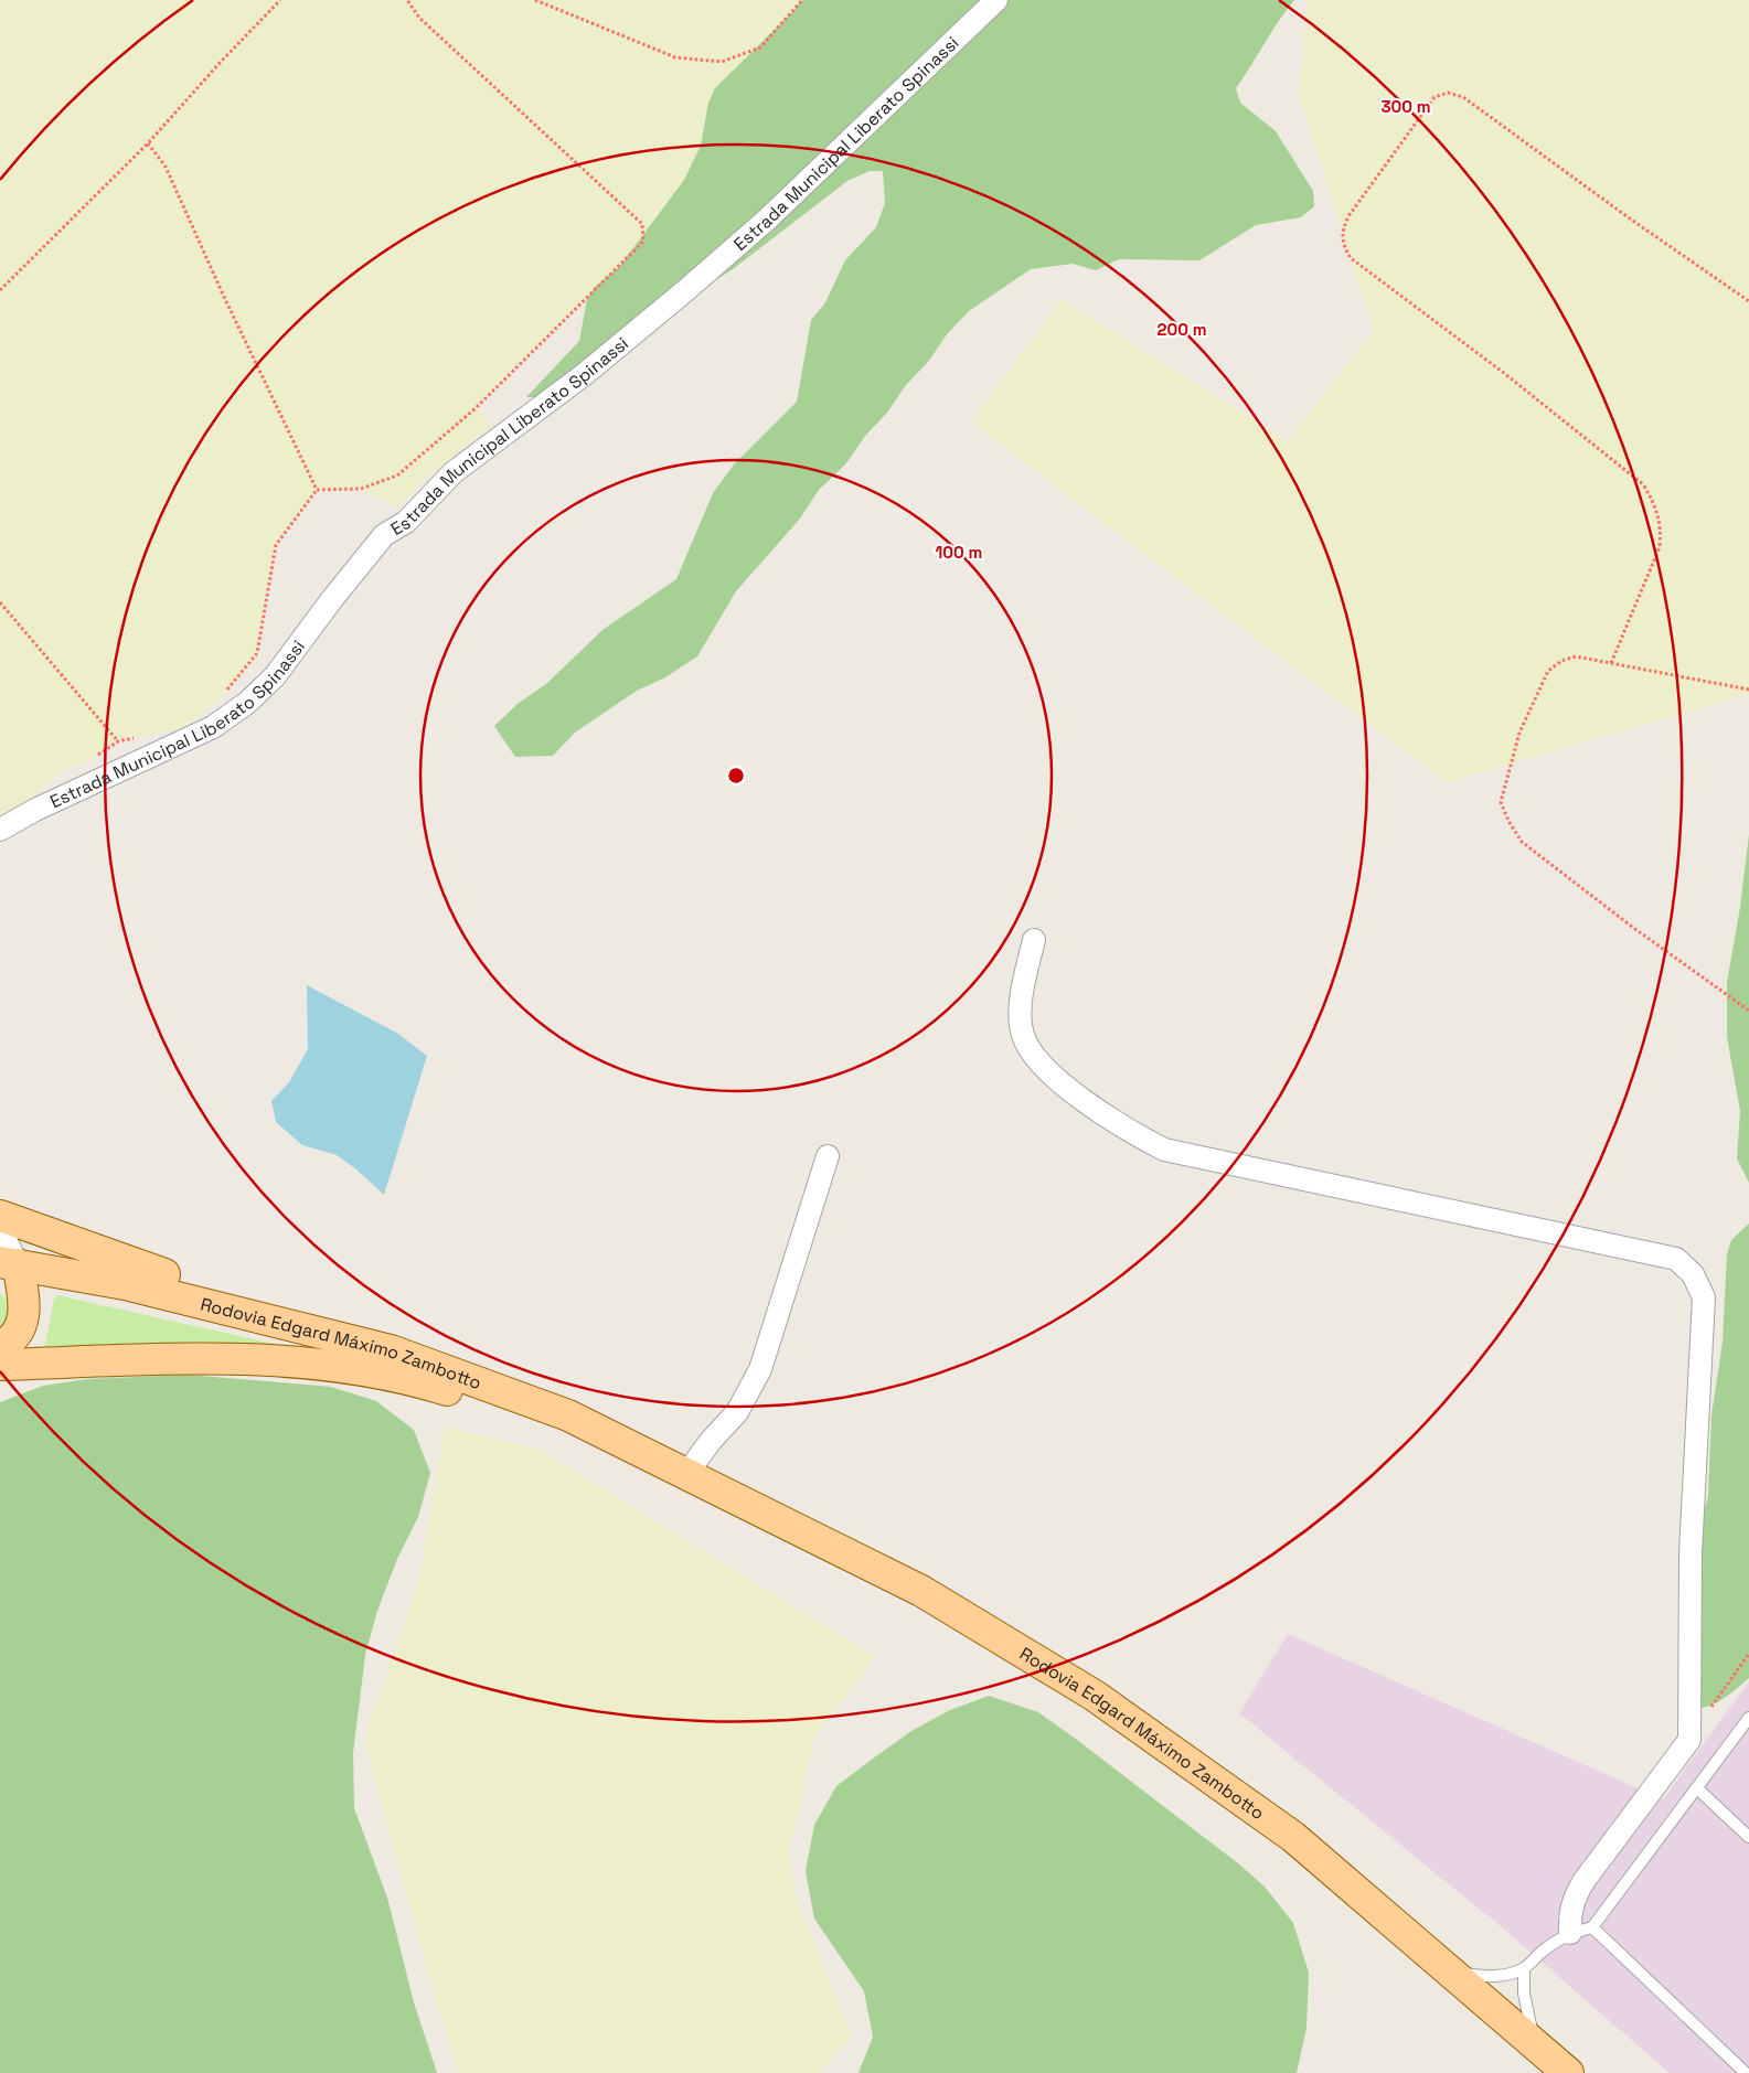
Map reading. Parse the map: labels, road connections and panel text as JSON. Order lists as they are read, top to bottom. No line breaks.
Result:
{"streets":{"main road":["Rodovia Edgard Máximo Zambotto"],"street":["Estrada Municipal Liberato Spinassi"]},"rings":["300 m","200 m","100 m"]}
